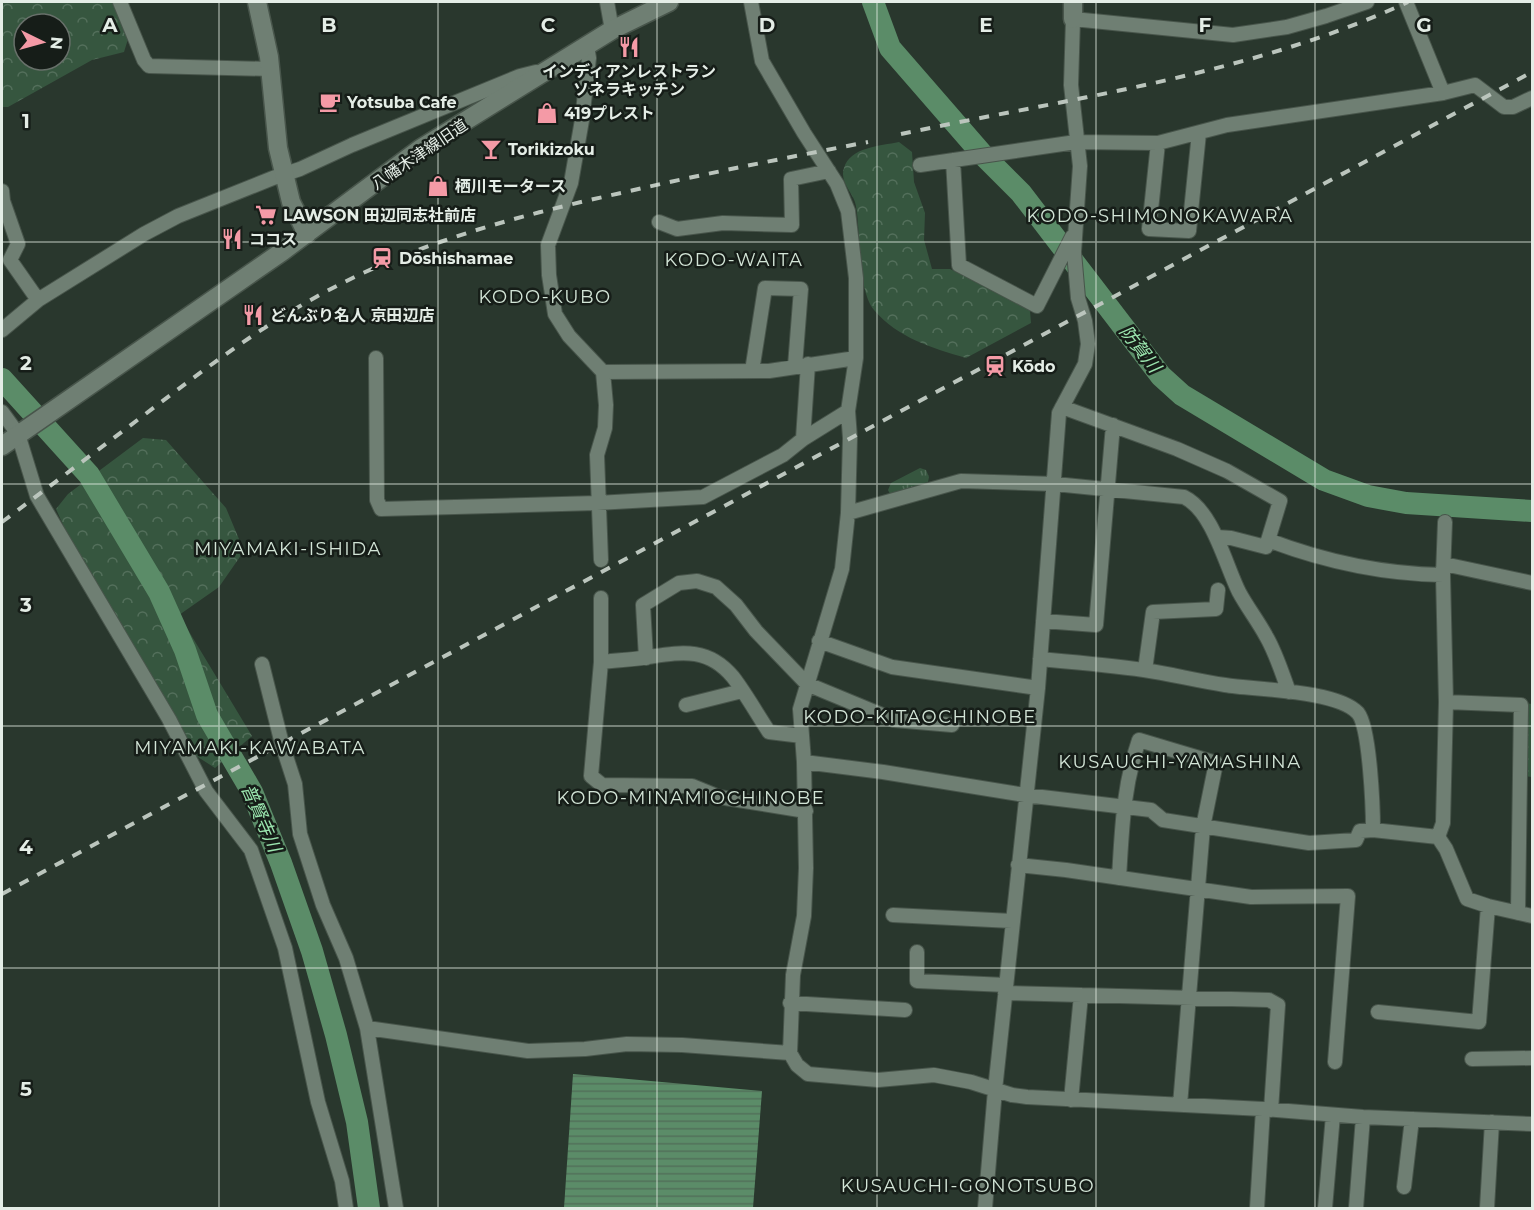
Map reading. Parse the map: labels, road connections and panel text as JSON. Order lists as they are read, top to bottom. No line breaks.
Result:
{"streets":{"street":["八幡木津線旧道"]},"districts":["KODO-SHIMONOKAWARA","KODO-WAITA","KODO-KUBO","MIYAMAKI-ISHIDA","KODO-KITAOCHINOBE","MIYAMAKI-KAWABATA","KUSAUCHI-YAMASHINA","KODO-MINAMIOCHINOBE","KUSAUCHI-GONOTSUBO"],"water":["防賀川","普賢寺川"],"places":{"restaurant":["インディアンレストラン ソネラキッチン","ココス","どんぶり名人 京田辺店"],"cafe":["Yotsuba Cafe"],"shop":["419プレスト","栖川モータース"],"bar":["Torikizoku"],"supermarket":["LAWSON 田辺同志社前店"],"station":["Dōshishamae","Kōdo"]},"north":"right","grid":{"columns":["A","B","C","D","E","F","G"],"rows":["1","2","3","4","5"]}}
